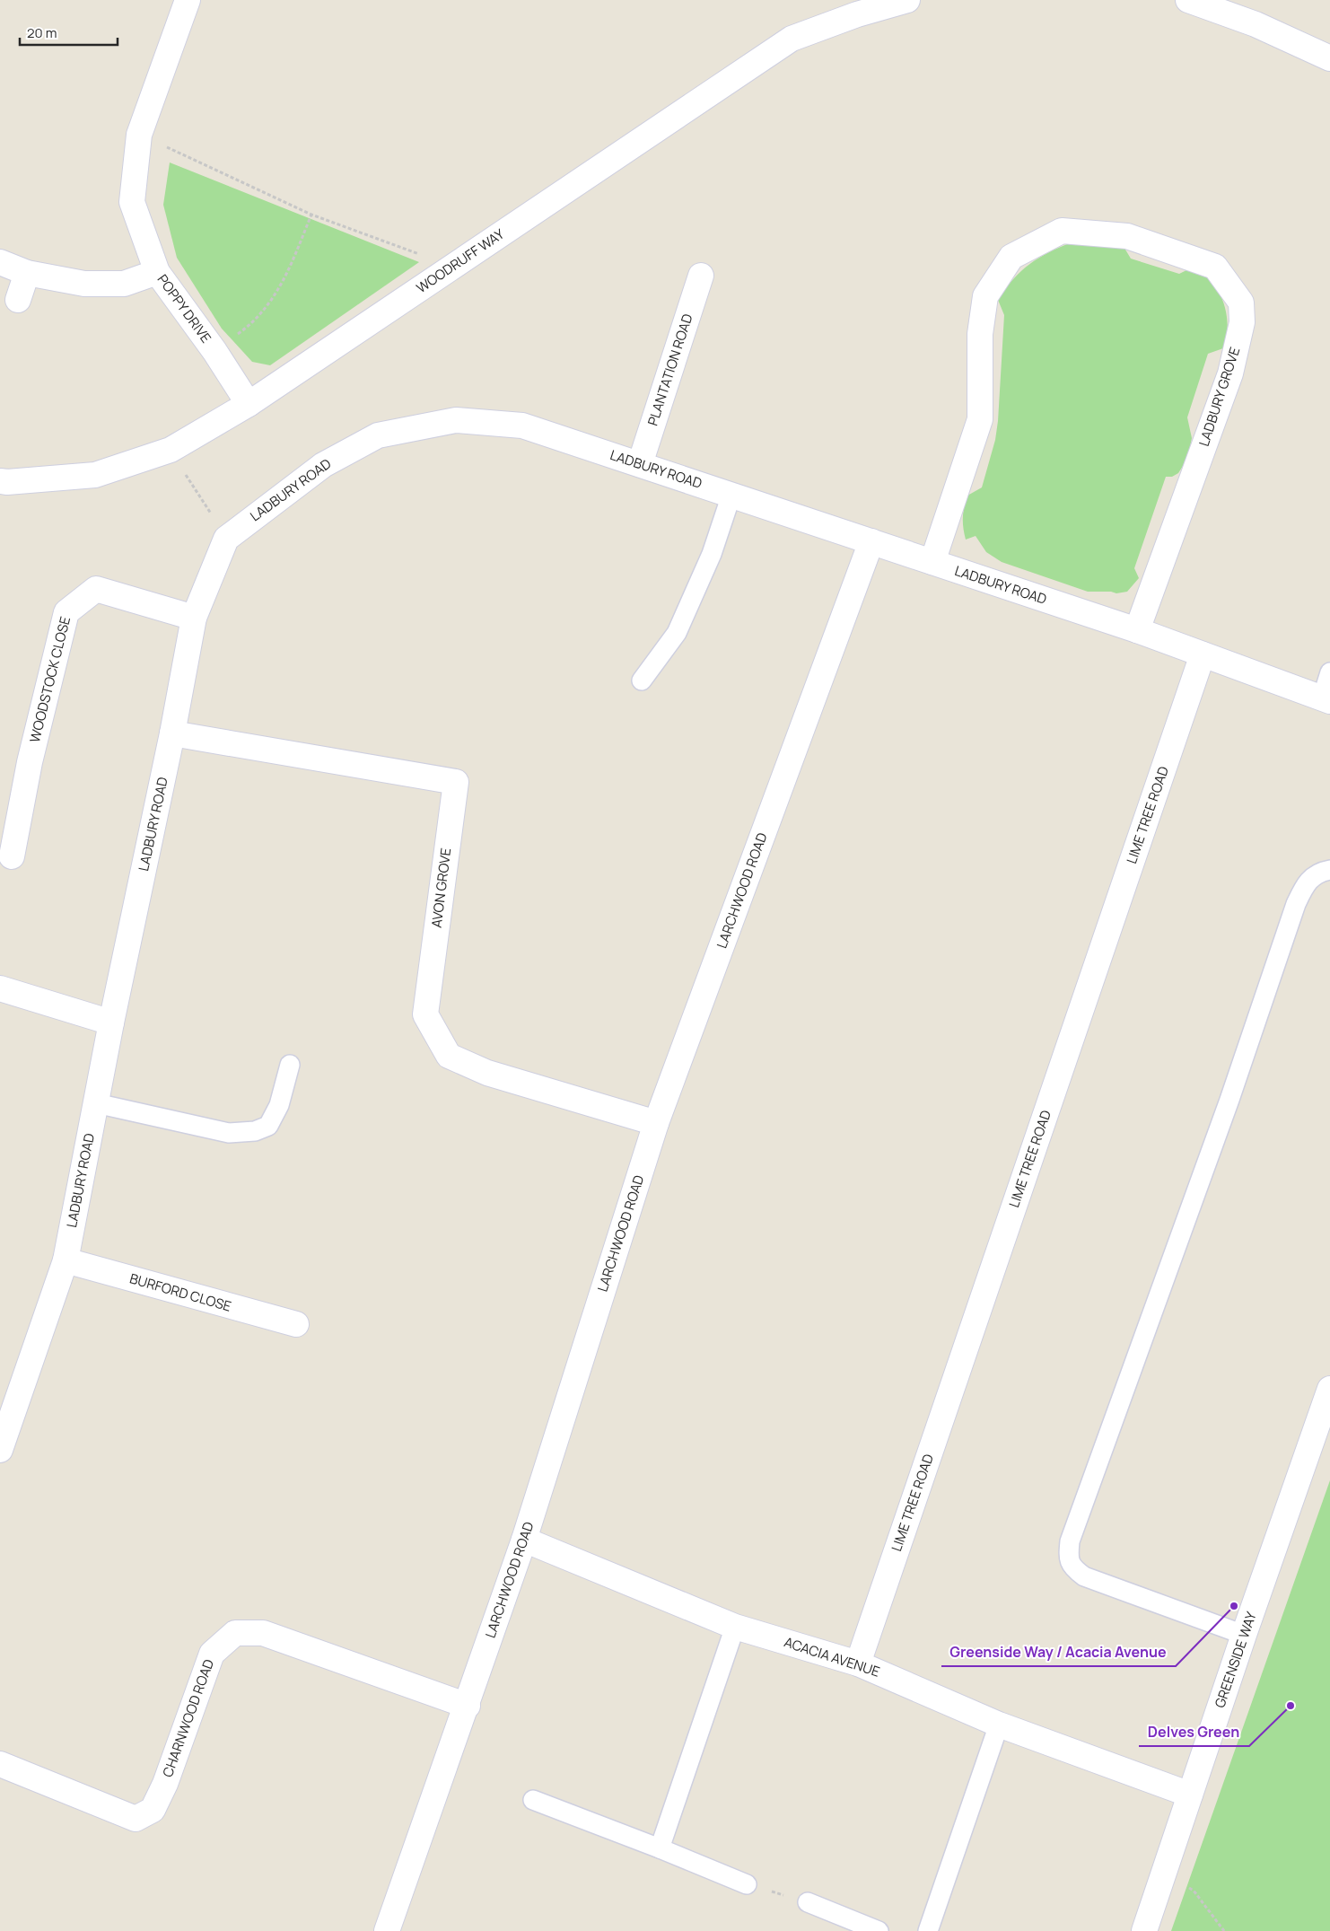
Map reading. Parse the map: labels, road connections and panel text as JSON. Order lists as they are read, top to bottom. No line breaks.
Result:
{"streets":{"street":["WOODRUFF WAY","POPPY DRIVE","PLANTATION ROAD","LADBURY GROVE","LADBURY ROAD","WOODSTOCK CLOSE","LIME TREE ROAD","AVON GROVE","LARCHWOOD ROAD","BURFORD CLOSE","ACACIA AVENUE","GREENSIDE WAY","CHARNWOOD ROAD"]},"crossings":[["WOODRUFF WAY","POPPY DRIVE"],["PLANTATION ROAD","LADBURY ROAD"],["LADBURY GROVE","LADBURY ROAD"],["LADBURY ROAD","WOODSTOCK CLOSE"],["LADBURY ROAD","LIME TREE ROAD"],["LADBURY ROAD","AVON GROVE"],["LADBURY ROAD","LARCHWOOD ROAD"],["LADBURY ROAD","BURFORD CLOSE"],["LIME TREE ROAD","ACACIA AVENUE"],["AVON GROVE","LARCHWOOD ROAD"],["LARCHWOOD ROAD","ACACIA AVENUE"],["LARCHWOOD ROAD","CHARNWOOD ROAD"],["ACACIA AVENUE","GREENSIDE WAY"]],"places":["Greenside Way / Acacia Avenue","Delves Green"],"scale_bar":"20 m"}
